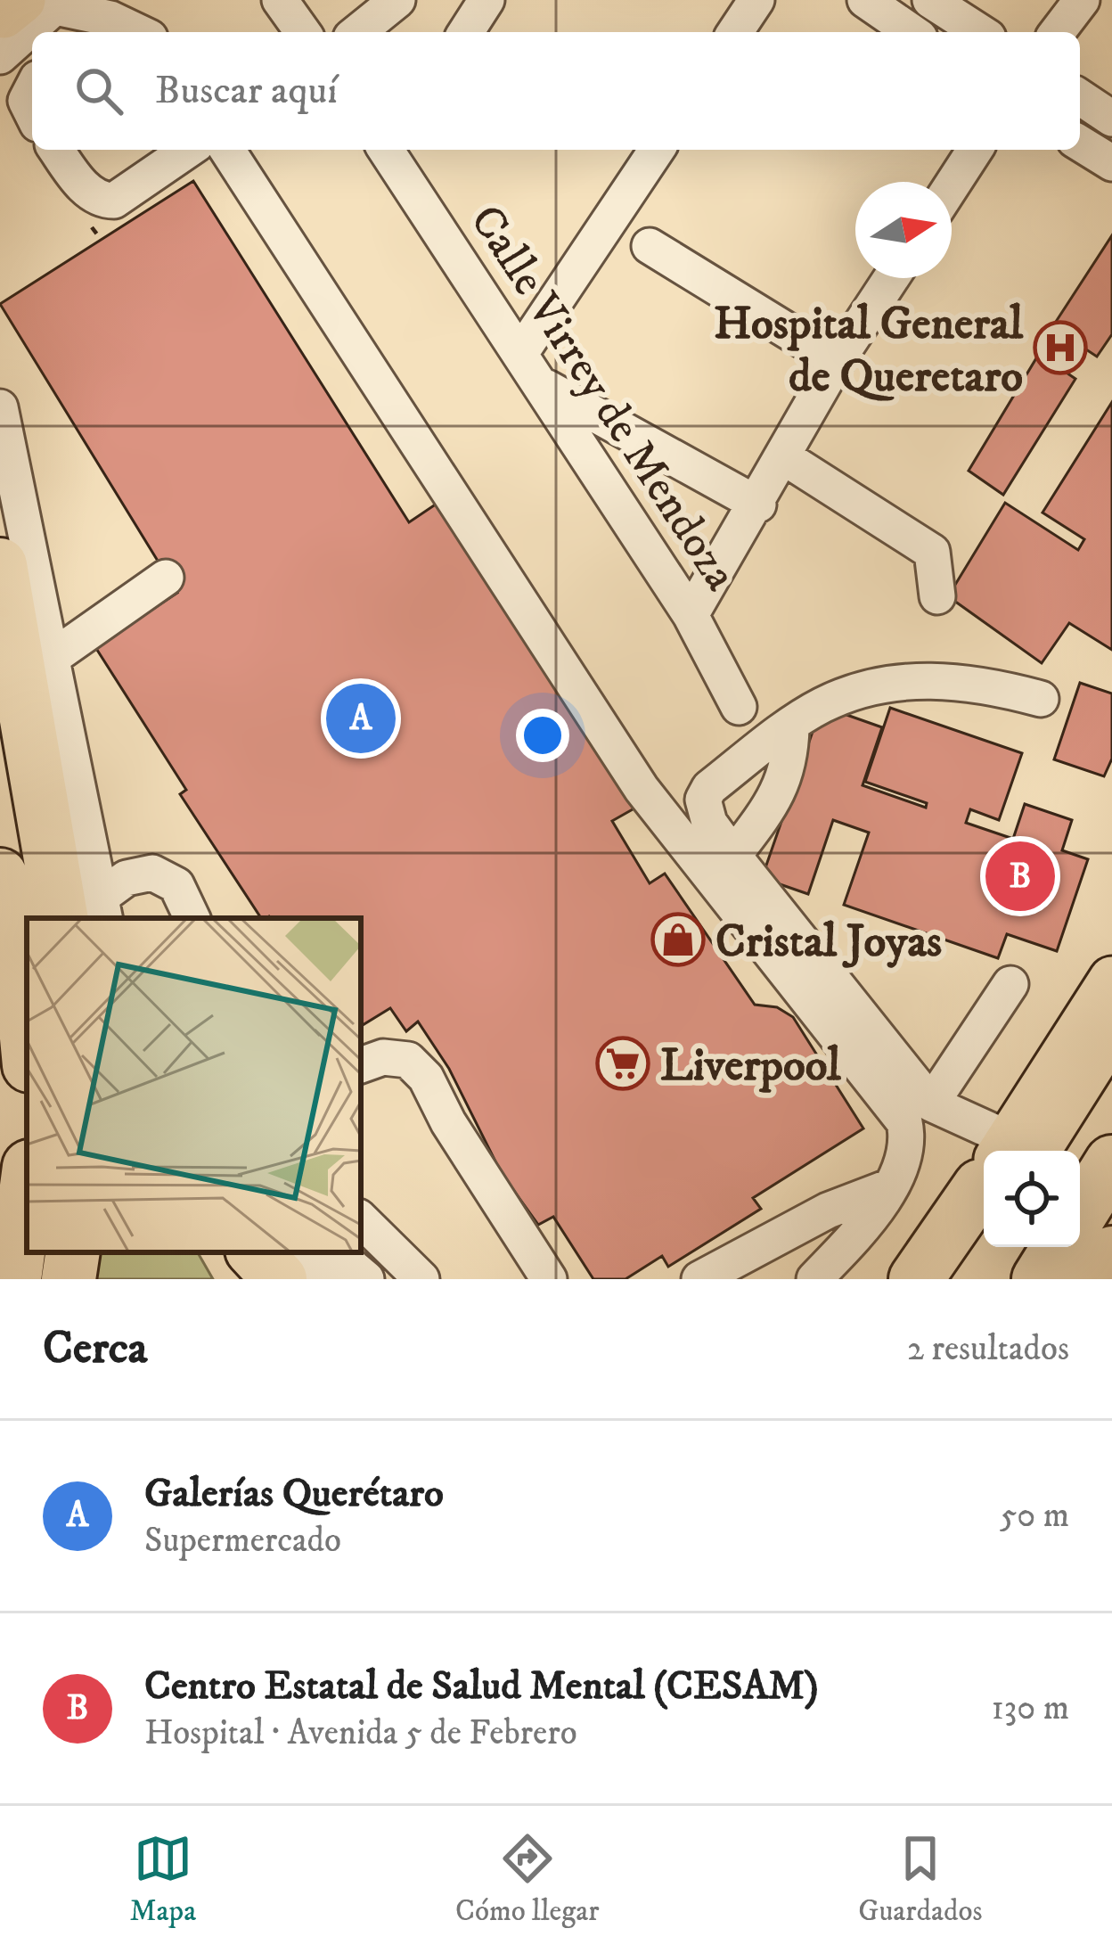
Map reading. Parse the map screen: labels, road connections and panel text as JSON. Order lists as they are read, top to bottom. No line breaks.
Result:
{"streets":{"street":["Calle Virrey de Mendoza"]},"places":{"hospital":["Hospital General de Queretaro"],"shop":["Cristal Joyas"],"supermarket":["Liverpool"]},"north":"right","page":{"search":"Buscar aquí","pins":["A","B"],"heading":["Cerca","2 resultados"],"list":[{"mark":"A","name":"Galerías Querétaro","note":"Supermercado","value":"50 m"},{"mark":"B","name":"Centro Estatal de Salud Mental (CESAM)","note":"Hospital · Avenida 5 de Febrero","value":"130 m"}],"nav":["Mapa","Cómo llegar","Guardados"]}}
